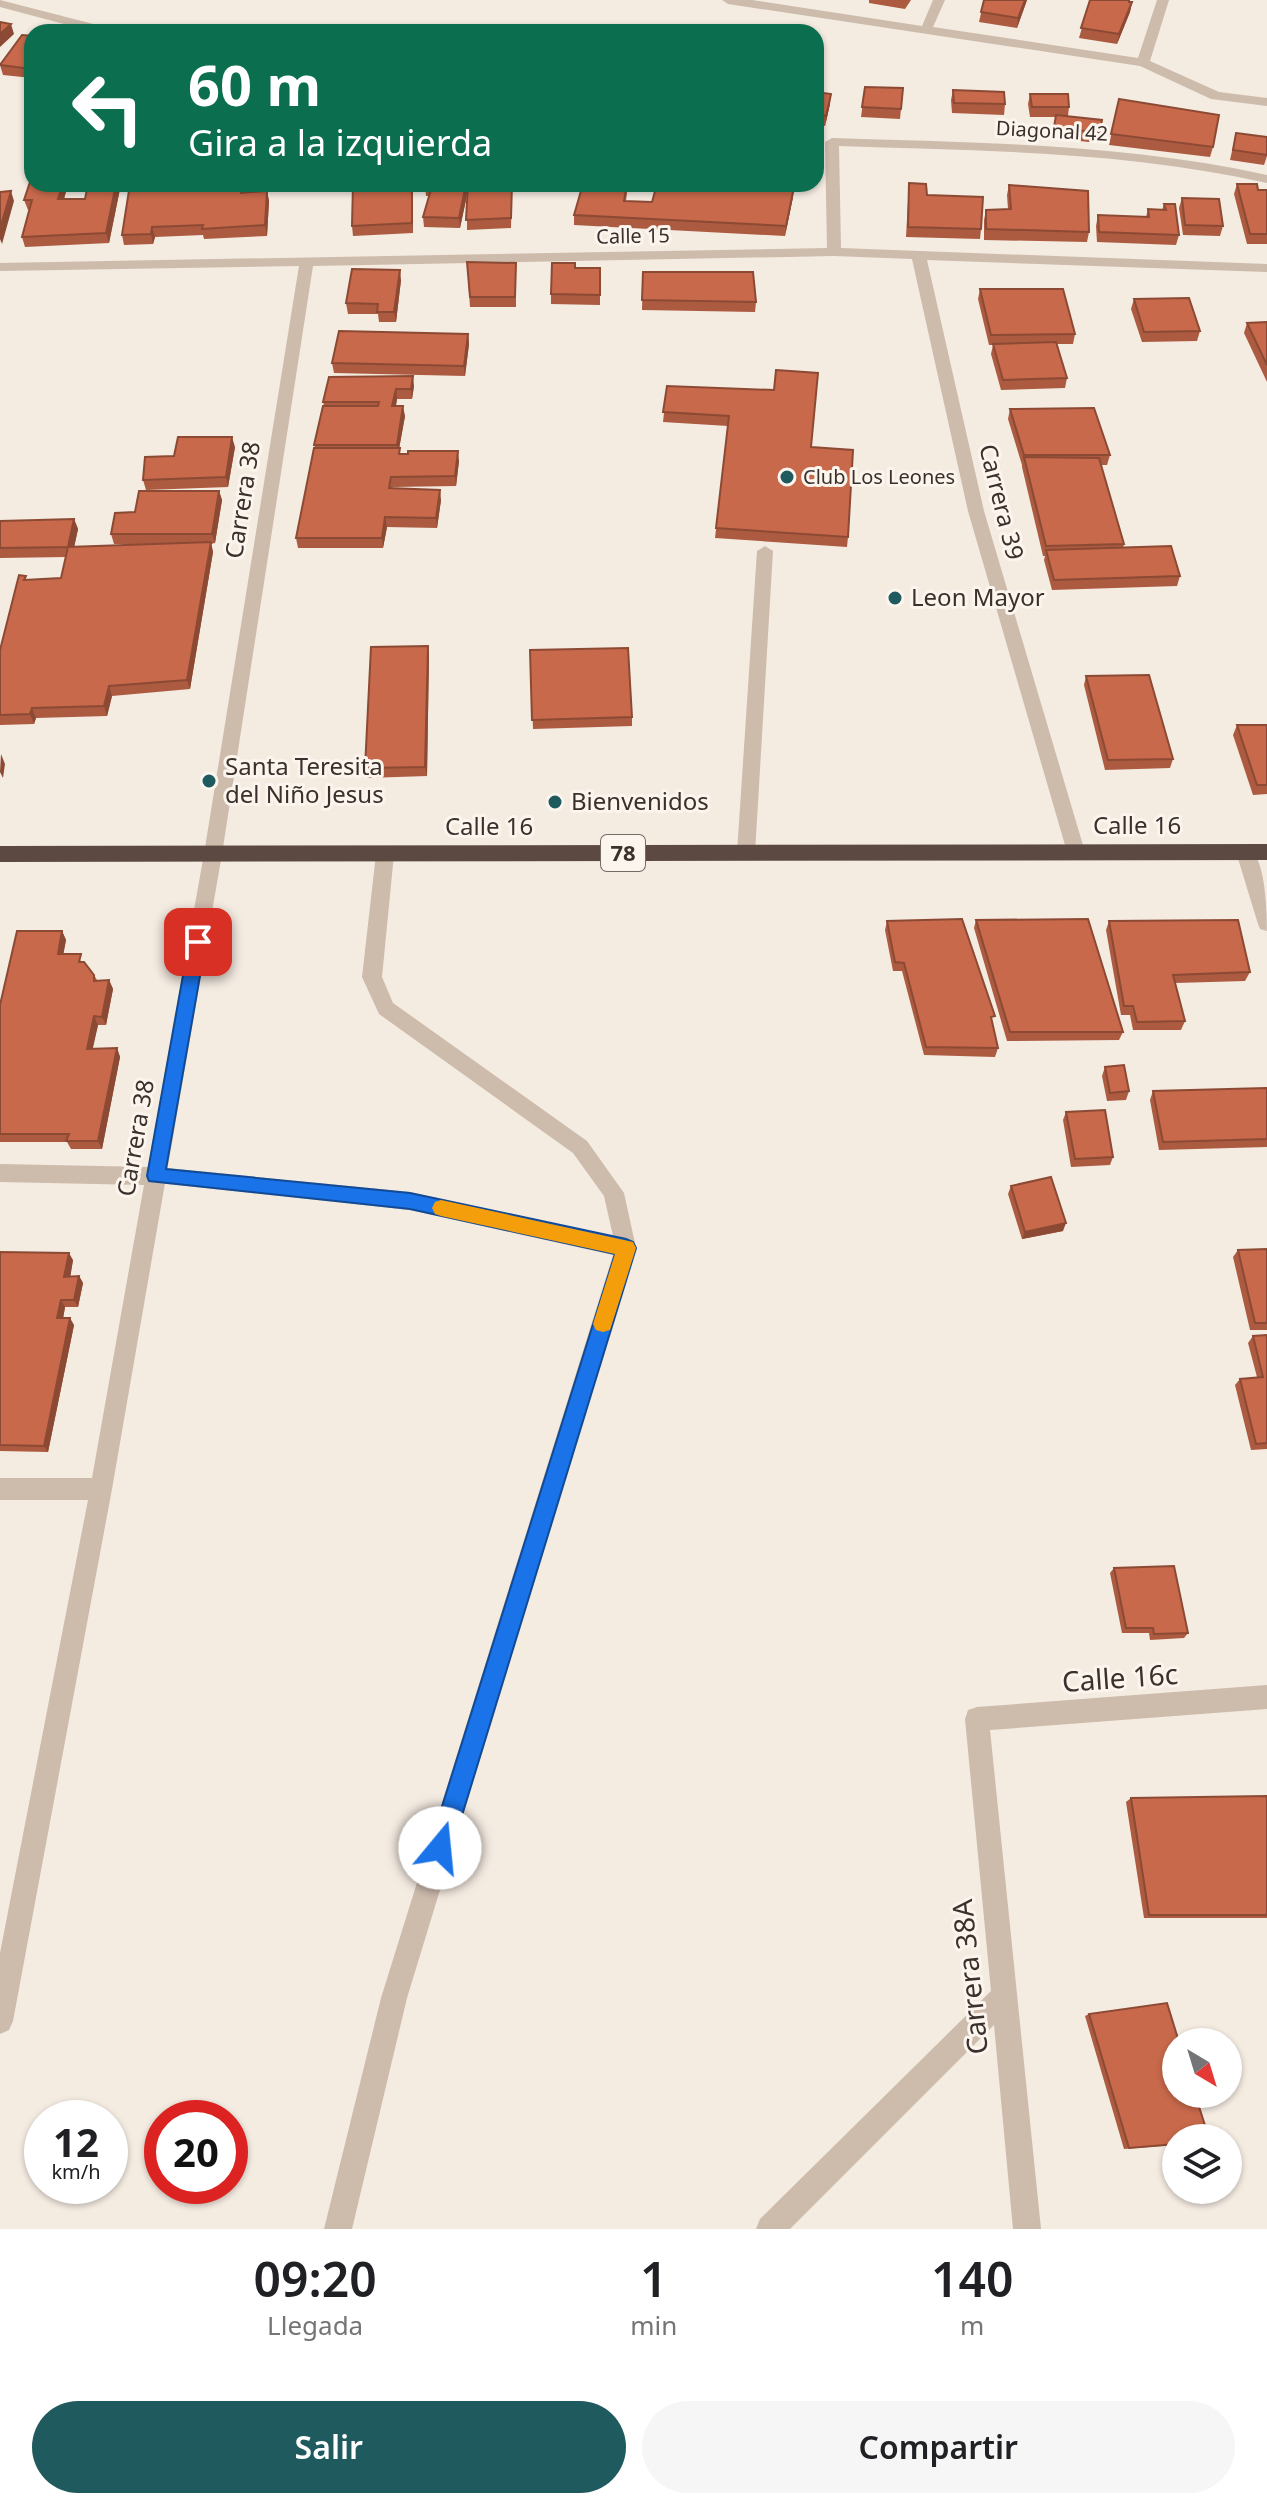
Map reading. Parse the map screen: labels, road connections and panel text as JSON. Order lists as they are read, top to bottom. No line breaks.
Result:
{"streets":{"highway":["Calle 16","78"],"street":["Diagonal 42","Calle 15","Carrera 38","Carrera 39","Calle 16c","Carrera 38A"]},"crossings":[["Diagonal 42","Calle 15"],["Calle 15","Carrera 38"],["Calle 15","Carrera 39"],["Carrera 38","Calle 16"],["Carrera 39","Calle 16"],["Calle 16c","Carrera 38A"]],"places":["Club Los Leones","Leon Mayor","Santa Teresita del Niño Jesus","Bienvenidos"],"north":"bottom right","page":{"turn":["60 m","Gira a la izquierda"],"speed":"12 km/h","limit":"20","eta":["09:20","Llegada","1","min","140","m"],"buttons":["Salir","Compartir"]}}
